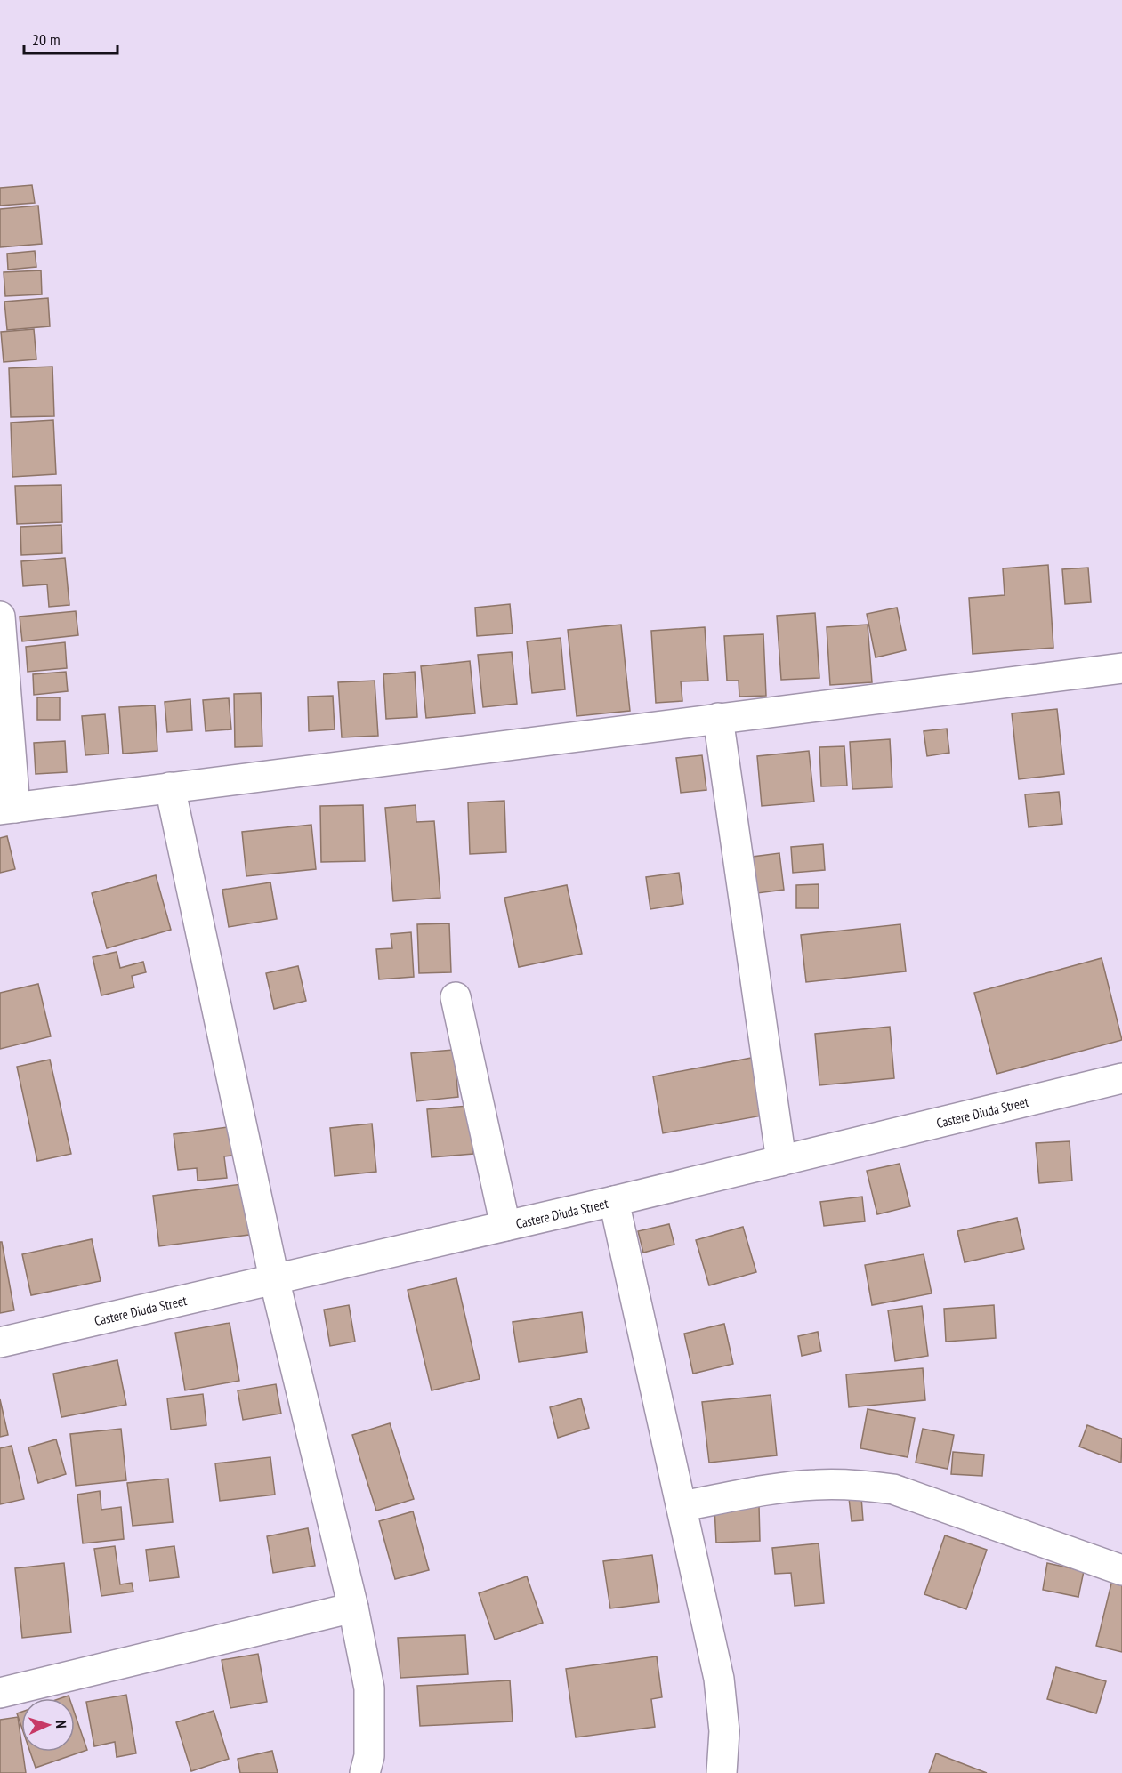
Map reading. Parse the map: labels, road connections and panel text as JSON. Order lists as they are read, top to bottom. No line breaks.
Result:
{"streets":{"street":["Castere Diuda Street"]},"scale_bar":"20 m","north":"right"}
